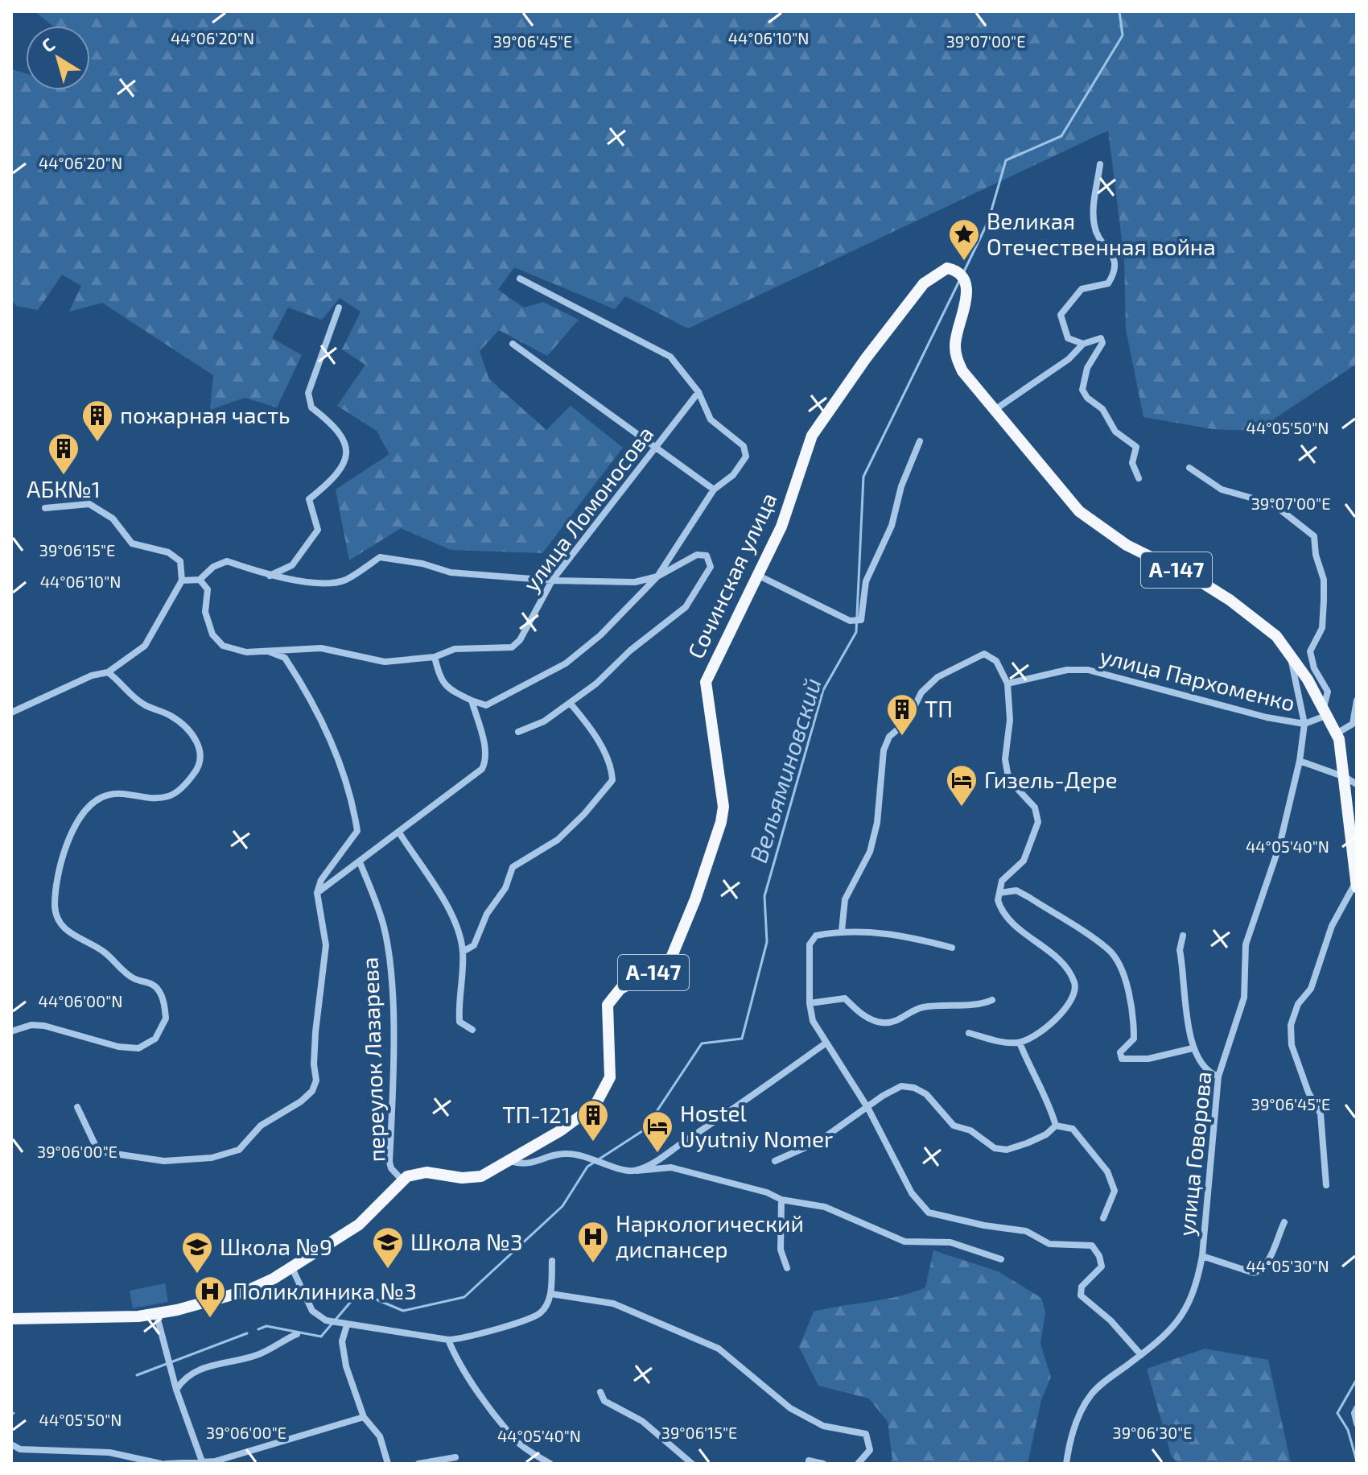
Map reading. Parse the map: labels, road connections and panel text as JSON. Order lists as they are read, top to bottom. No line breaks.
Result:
{"streets":{"highway":["А-147","Сочинская улица"],"street":["улица Ломоносова","улица Пархоменко","переулок Лазарева","улица Говорова"]},"crossings":[["Сочинская улица","переулок Лазарева"],["Сочинская улица","улица Говорова"],["улица Пархоменко","улица Говорова"]],"water":["Вельяминовский"],"places":{"place":["Великая Отечественная война"],"building":["пожарная часть","АБК№1","ТП","ТП-121"],"hotel":["Гизель-Дере","Hostel Uyutniy Nomer"],"hospital":["Наркологический диспансер","Поликлиника №3"],"school or university":["Школа №3","Школа №9"]},"north":"top left","coordinates":["44°06'10\"N","44°06'20\"N","39°06'45\"E","39°07'00\"E","44°05'50\"N","39°06'15\"E","44°05'40\"N","44°06'00\"N","39°06'00\"E","44°05'30\"N","39°06'30\"E"]}
